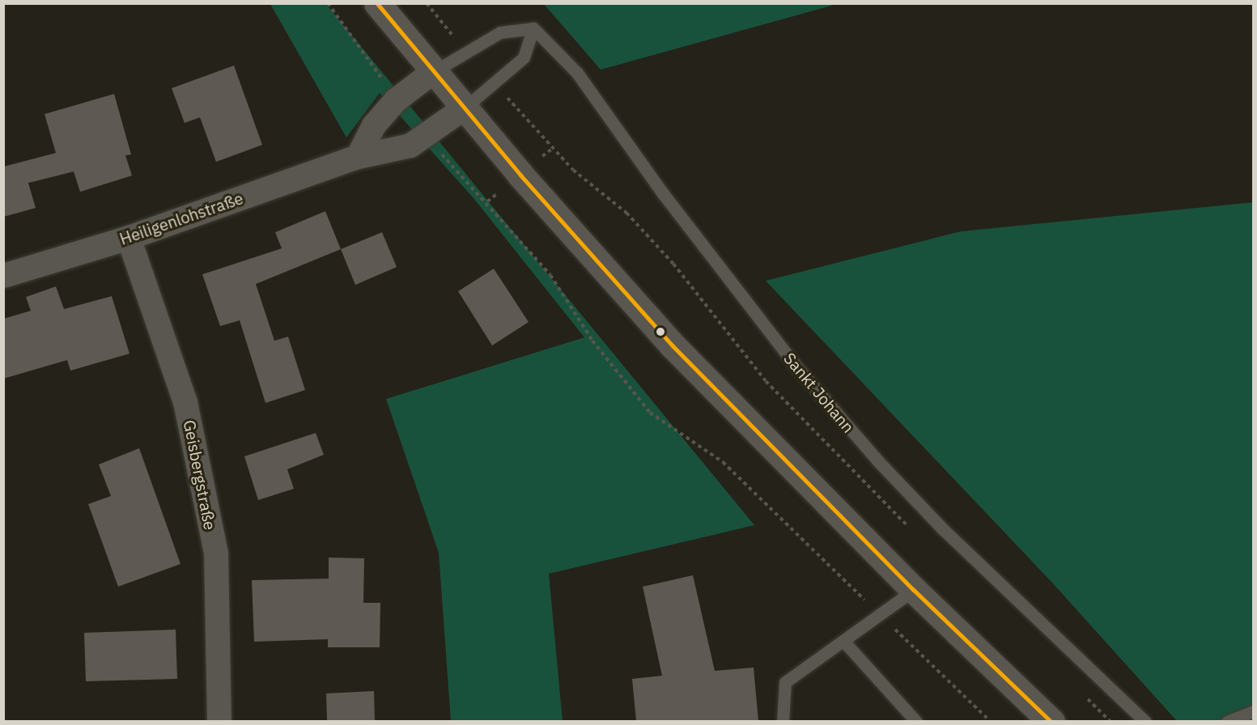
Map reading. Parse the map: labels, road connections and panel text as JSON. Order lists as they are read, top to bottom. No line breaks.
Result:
{"streets":{"street":["Heiligenlohstraße","Geisbergstraße"],"lane":["Sankt Johann"]},"crossings":[["Heiligenlohstraße","Geisbergstraße"]]}
